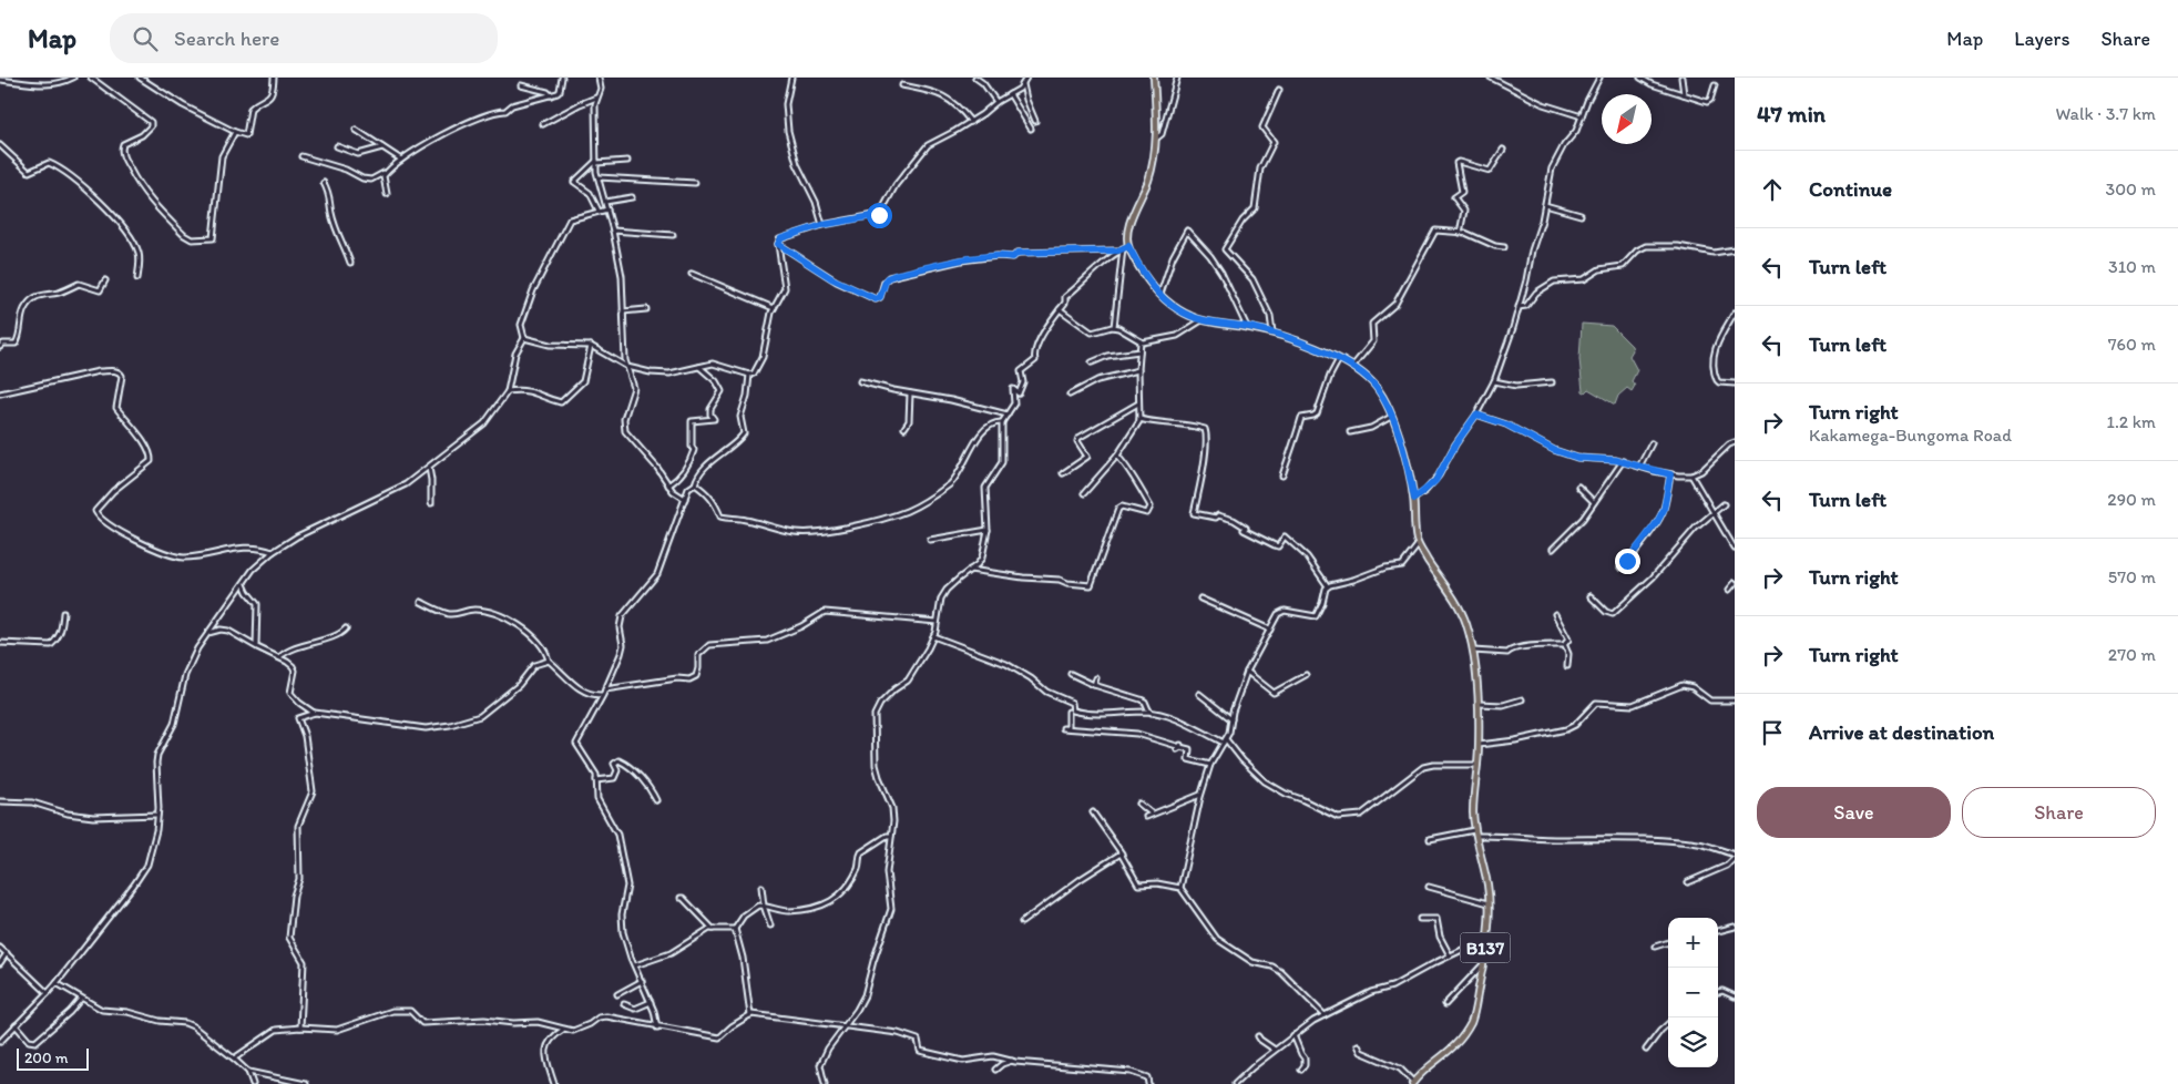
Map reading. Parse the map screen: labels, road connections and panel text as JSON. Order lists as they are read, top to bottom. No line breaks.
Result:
{"streets":{"main road":["B137"]},"scale_bar":"200 m","north":"bottom left","page":{"header":"Map","search":"Search here","nav":["Map","Layers","Share"],"heading":["47 min","Walk · 3.7 km"],"list":[["Continue","300 m"],["Turn left","310 m"],["Turn left","760 m"],["Turn right","Kakamega-Bungoma Road","1.2 km"],["Turn left","290 m"],["Turn right","570 m"],["Turn right","270 m"],"Arrive at destination"],"buttons":["Save","Share"],"map_buttons":["+","−"],"scale":"200 m"}}
